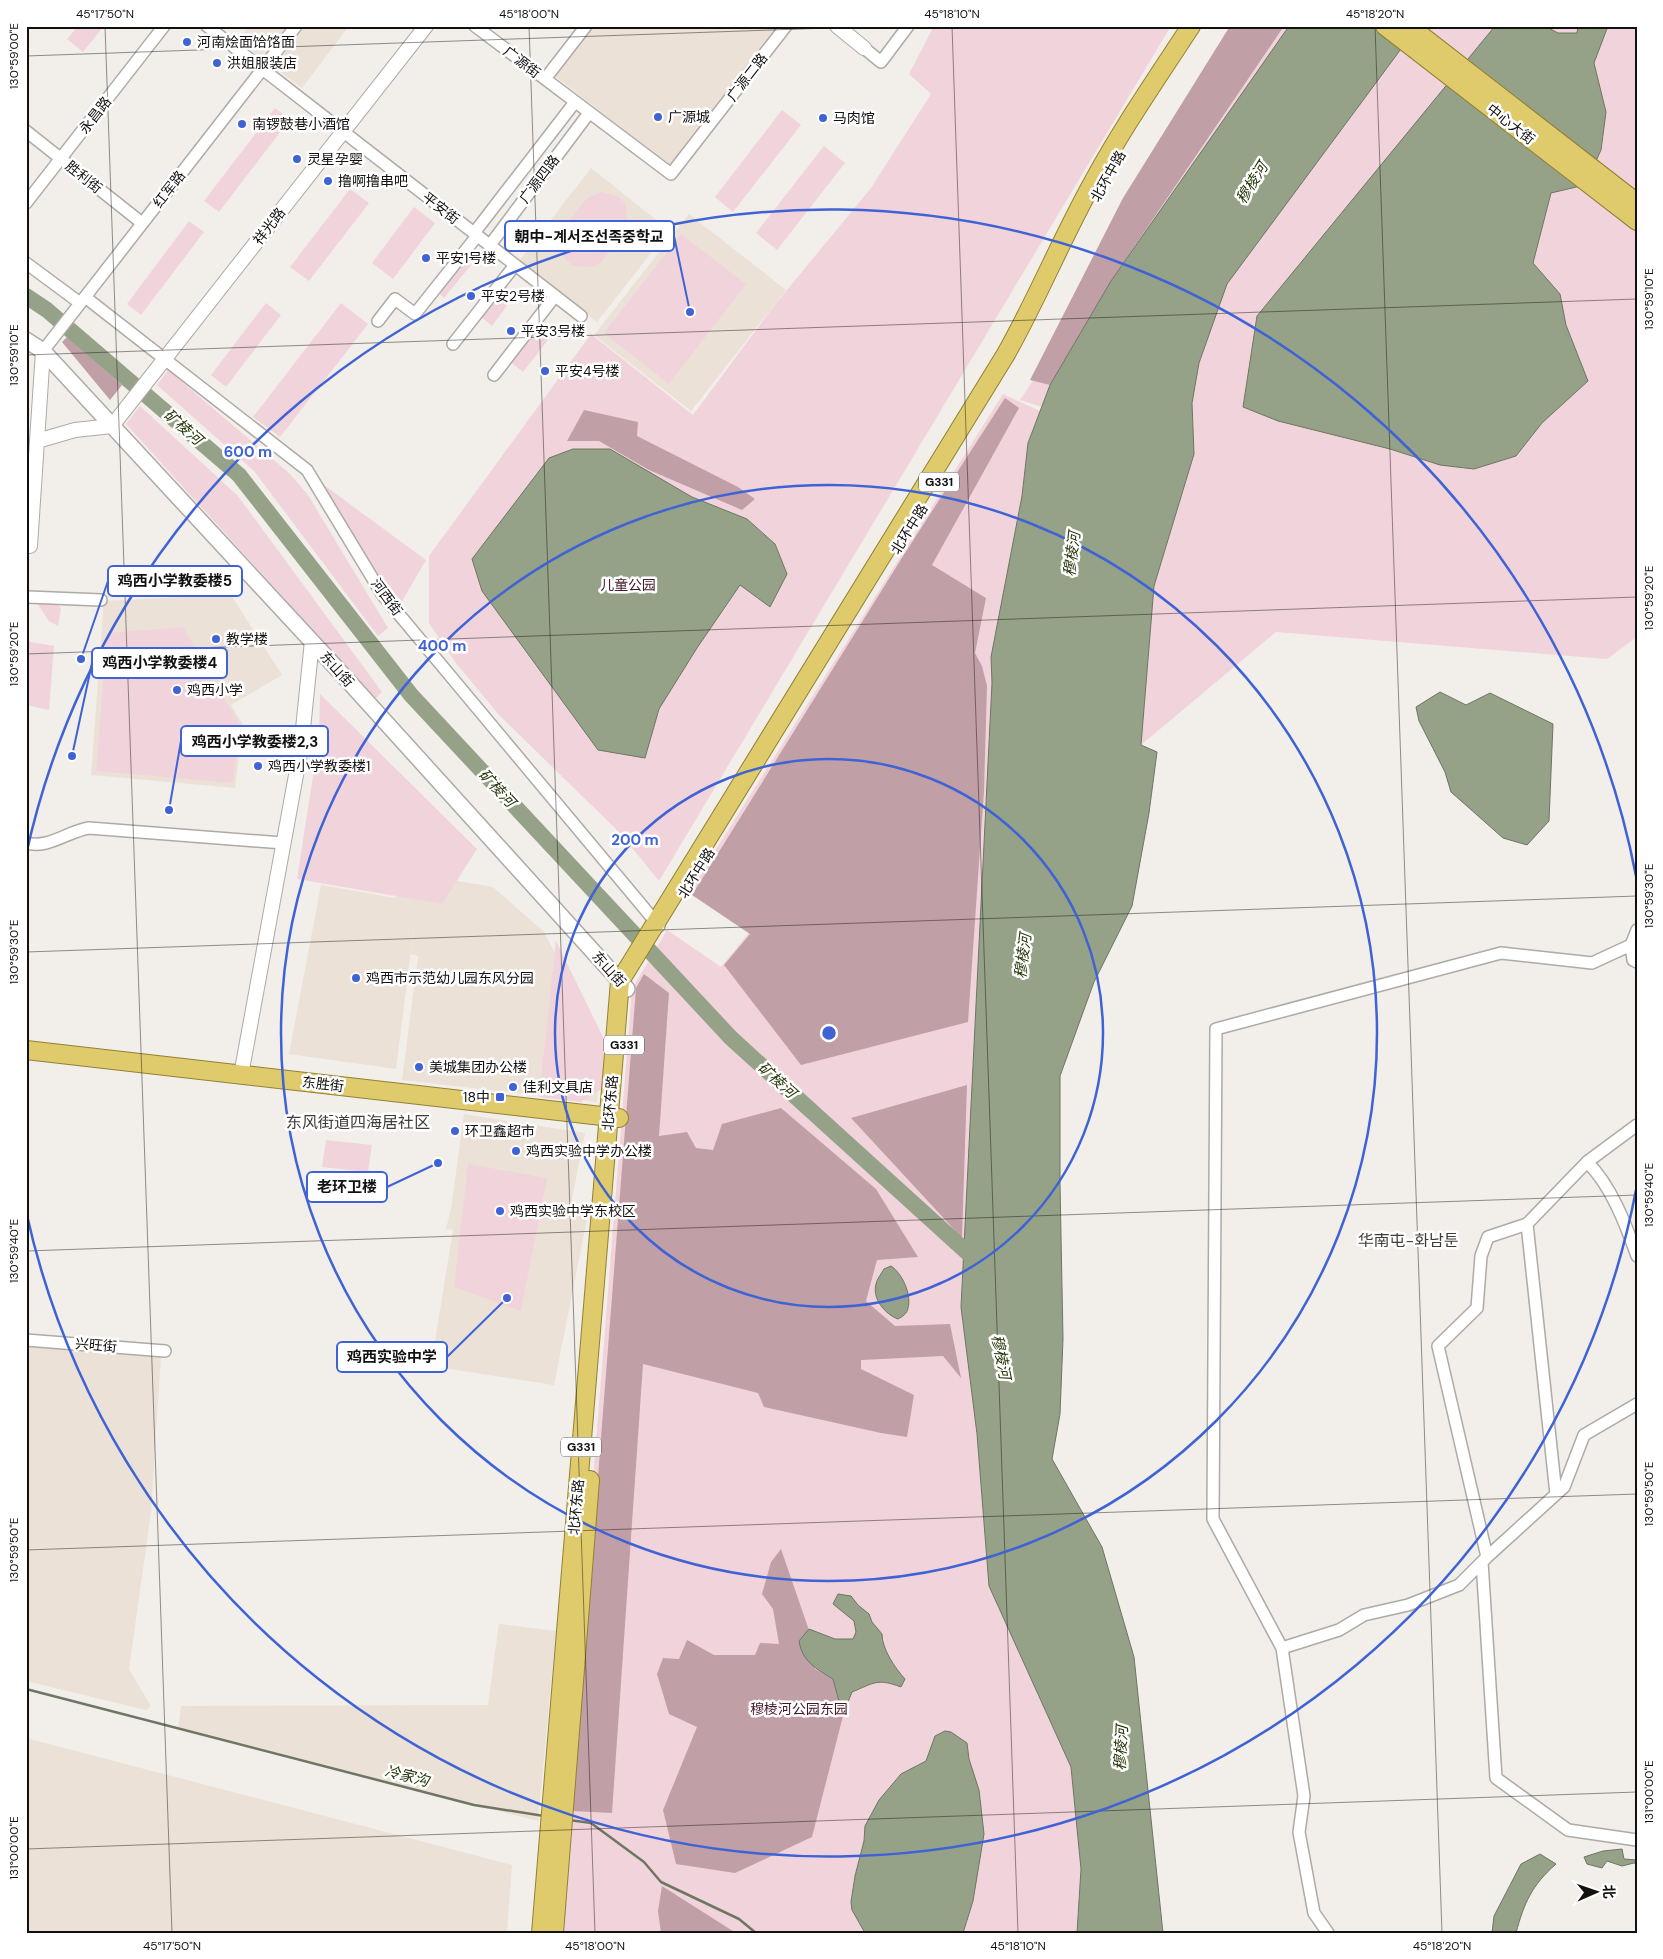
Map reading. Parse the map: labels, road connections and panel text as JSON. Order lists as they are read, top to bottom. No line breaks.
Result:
{"streets":{"highway":["中心大街","北环中路","G331","东胜街","北环东路"],"main road":["东山街"],"street":["广源街","广源二路","永昌路","胜利街","广源四路","红军路","平安街","祥光路","河西街","兴旺街"]},"crossings":[["广源街","广源二路"],["广源街","广源四路"],["永昌路","胜利街"],["北环中路","河西街"],["北环中路","北环东路"],["胜利街","红军路"],["广源四路","平安街"],["红军路","平安街"],["红军路","河西街"],["红军路","东山街"],["平安街","祥光路"],["祥光路","河西街"],["祥光路","东山街"],["东山街","北环东路"],["东胜街","北环东路"]],"districts":["东风街道四海居社区","华南屯-화남툰"],"water":["穆棱河","矿棱河","冷家沟"],"parks":["儿童公园","穆棱河公园东园"],"places":{"other":["河南烩面饸饹面","洪姐服装店","广源城","马肉馆","南锣鼓巷小酒馆","灵星孕婴","撸啊撸串吧","平安1号楼","平安2号楼","朝中-계서조선족중학교","平安3号楼","平安4号楼","教学楼","鸡西小学教委楼5","鸡西小学","鸡西小学教委楼4","鸡西小学教委楼1","鸡西小学教委楼2,3","鸡西市示范幼儿园东风分园","美城集团办公楼","佳利文具店","环卫鑫超市","鸡西实验中学办公楼","老环卫楼","鸡西实验中学东校区","鸡西实验中学"],"transit":["18中"]},"north":"right","coordinates":["45°17'50\"N","45°18'00\"N","45°18'10\"N","45°18'20\"N","130°59'00\"E","130°59'10\"E","130°59'20\"E","130°59'30\"E","130°59'40\"E","130°59'50\"E","131°00'00\"E"],"rings":["600 m","400 m","200 m"]}
